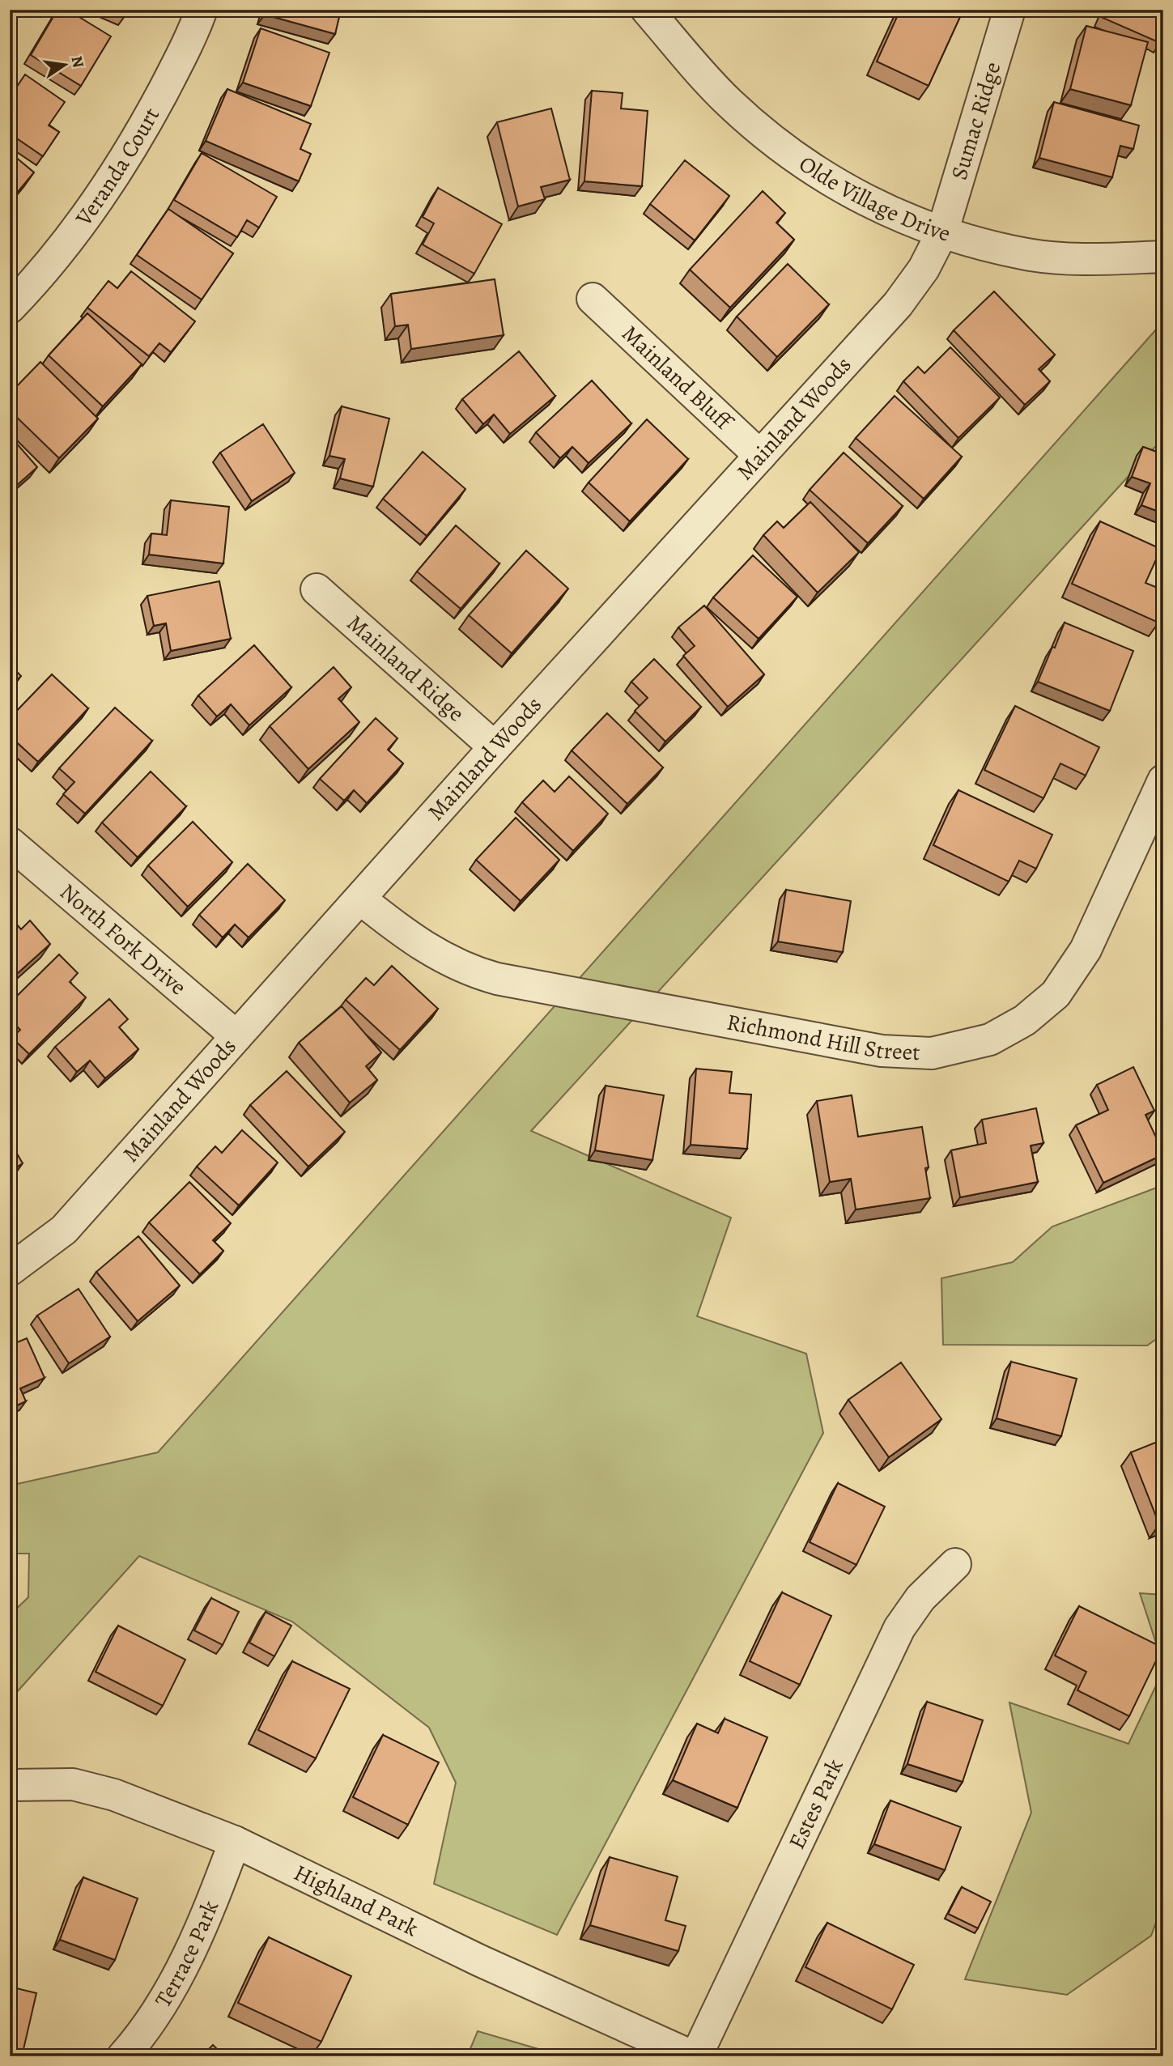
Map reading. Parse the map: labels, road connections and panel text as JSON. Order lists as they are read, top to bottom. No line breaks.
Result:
{"streets":{"street":["Sumac Ridge","Veranda Court","Olde Village Drive","Mainland Bluff","Mainland Woods","Mainland Ridge","North Fork Drive","Richmond Hill Street","Estes Park","Highland Park","Terrace Park"]},"crossings":[["Sumac Ridge","Olde Village Drive"],["Sumac Ridge","Mainland Woods"],["Olde Village Drive","Mainland Woods"],["Mainland Bluff","Mainland Woods"],["Mainland Woods","Mainland Ridge"],["Mainland Woods","North Fork Drive"],["Mainland Woods","Richmond Hill Street"],["Highland Park","Terrace Park"]],"north":"right"}
